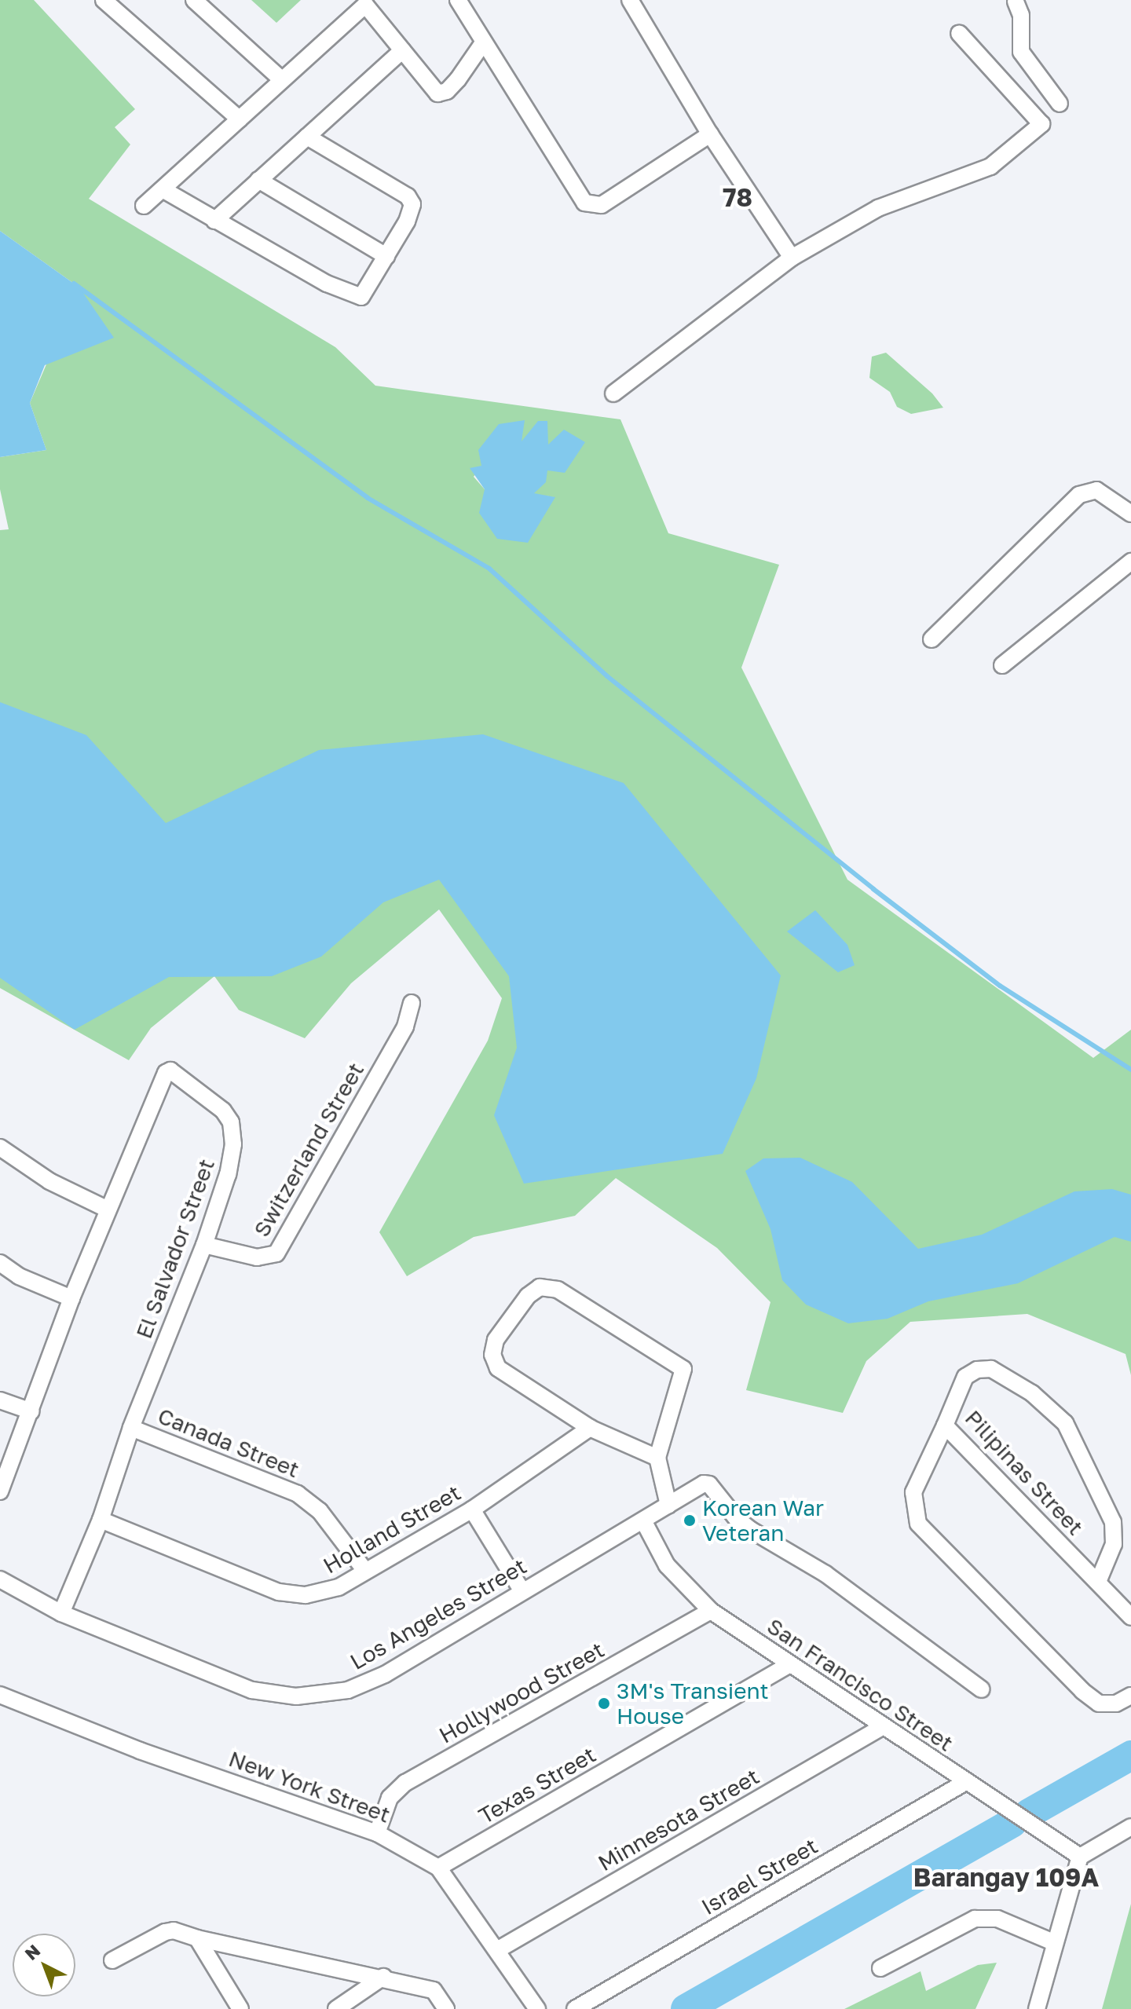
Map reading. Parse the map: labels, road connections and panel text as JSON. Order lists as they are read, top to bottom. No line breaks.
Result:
{"streets":{"street":["Switzerland Street","El Salvador Street","Canada Street","Pilipinas Street","Holland Street","Los Angeles Street","San Francisco Street","Hollywood Street","Texas Street","New York Street","Minnesota Street","Israel Street"]},"crossings":[["Switzerland Street","El Salvador Street"],["El Salvador Street","Canada Street"],["Canada Street","Holland Street"],["Canada Street","Los Angeles Street"],["Los Angeles Street","San Francisco Street"],["San Francisco Street","Hollywood Street"],["San Francisco Street","Texas Street"],["San Francisco Street","Minnesota Street"],["San Francisco Street","Israel Street"],["Hollywood Street","New York Street"],["Texas Street","New York Street"],["New York Street","Minnesota Street"]],"districts":["78","Barangay 109A"],"places":["Korean War Veteran","3M's Transient House"],"north":"top left"}
